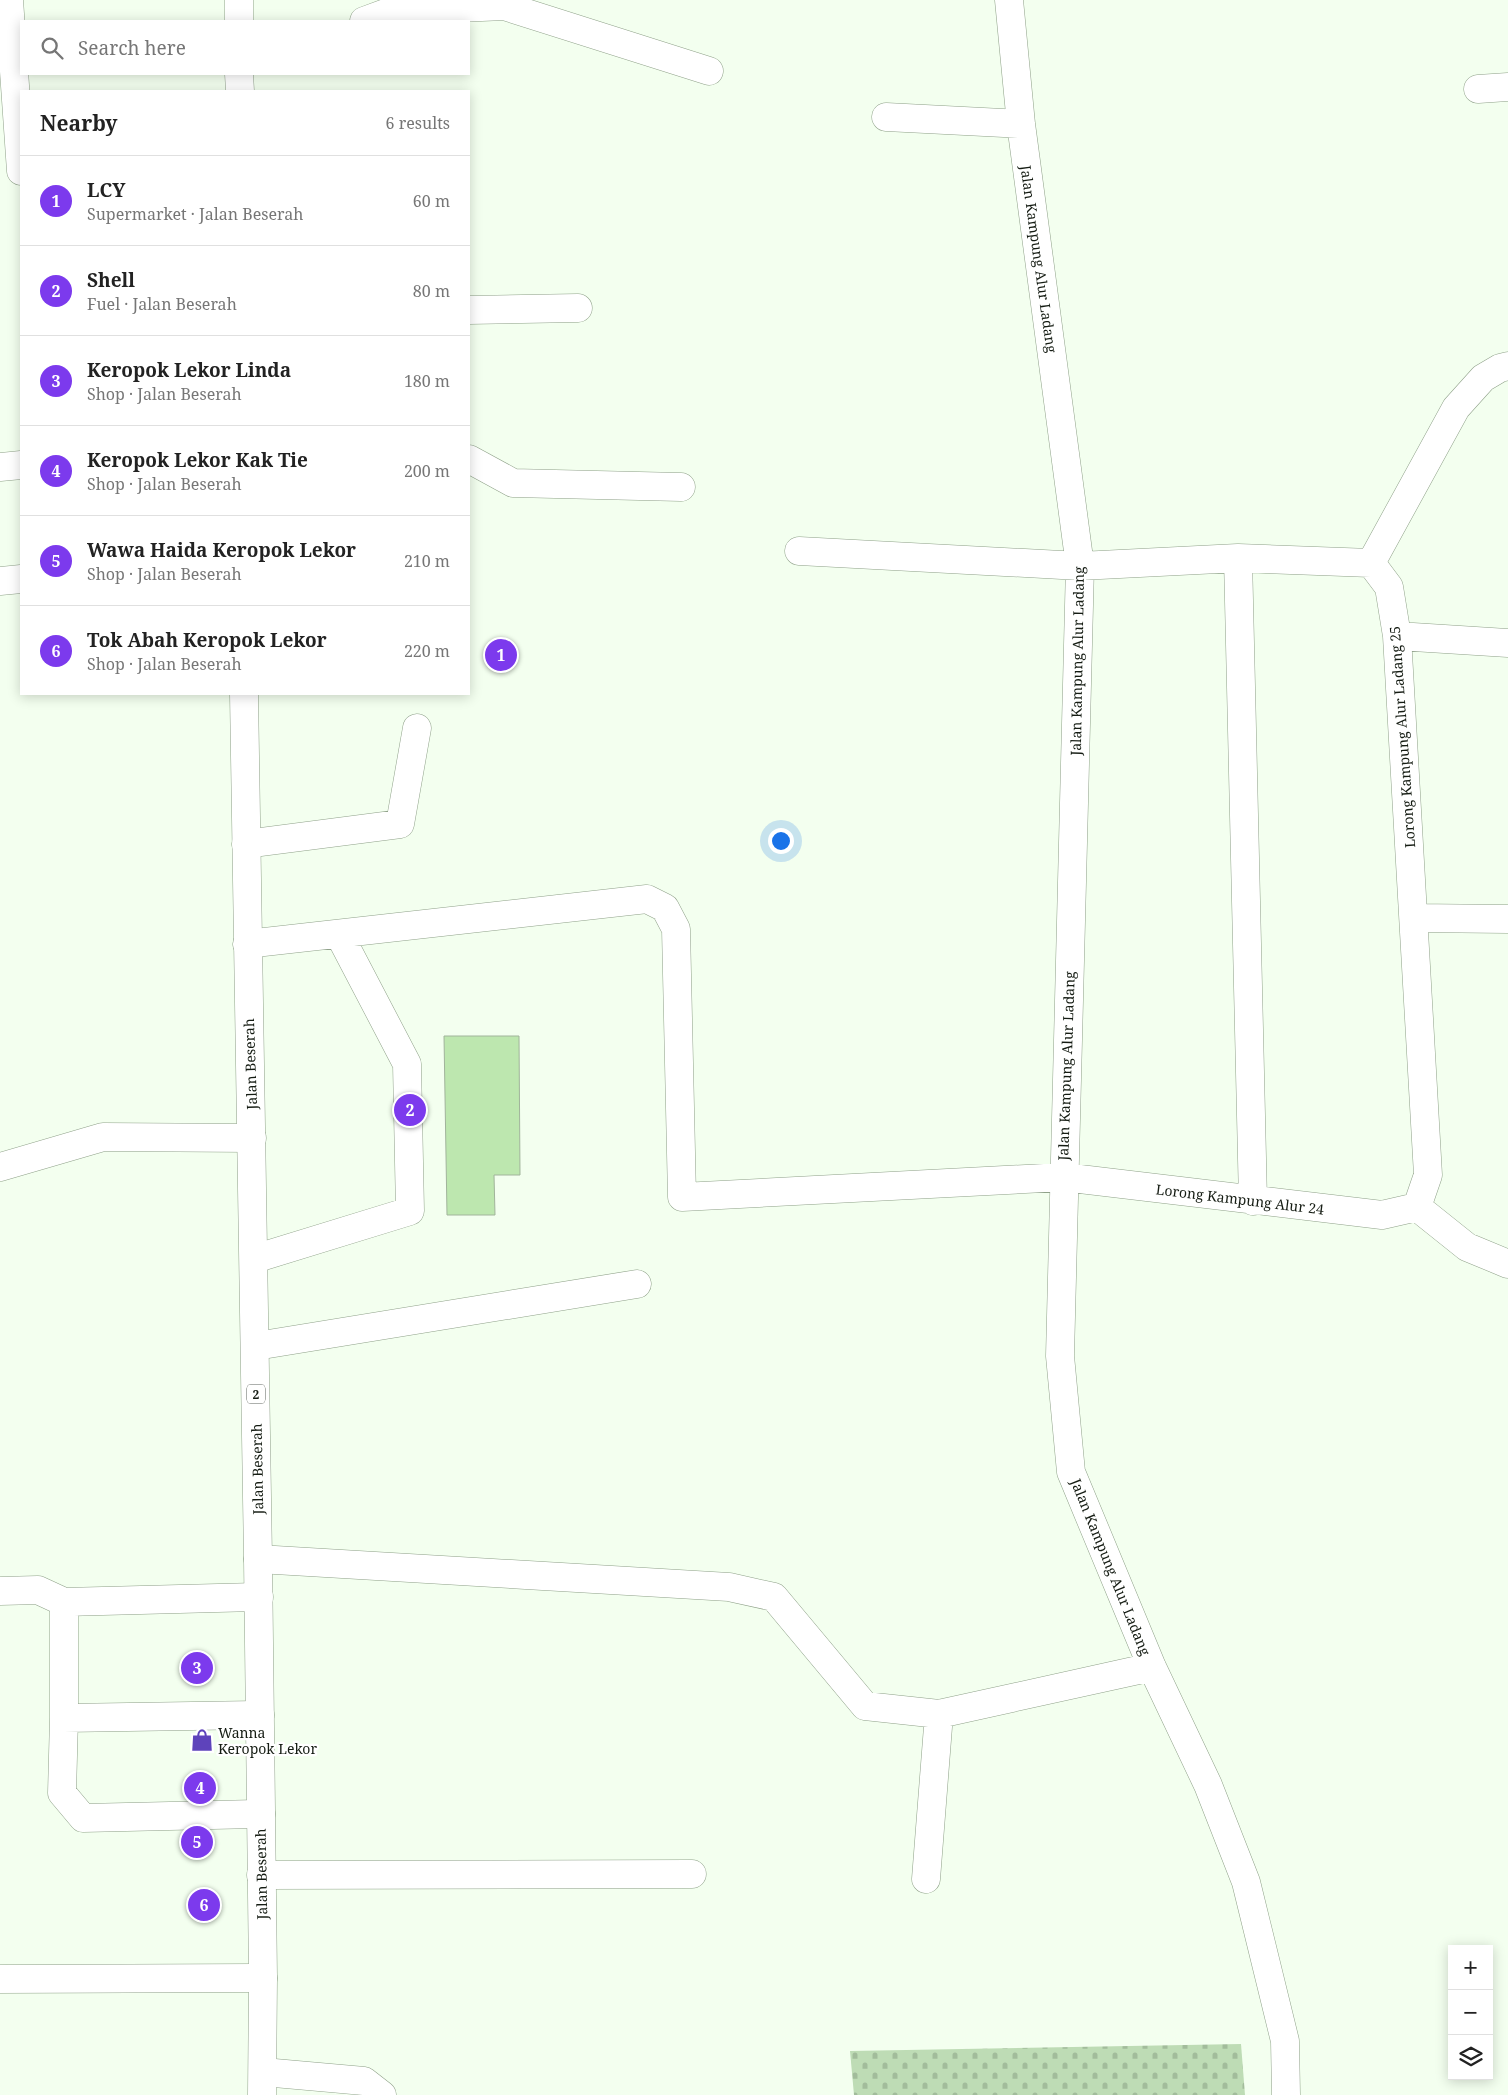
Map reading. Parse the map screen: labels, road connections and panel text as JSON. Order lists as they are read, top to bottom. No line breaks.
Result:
{"streets":{"main road":["Jalan Kampung Alur Ladang","Lorong Kampung Alur Ladang 25","Jalan Beserah","Lorong Kampung Alur 24","2"]},"crossings":[["Jalan Kampung Alur Ladang","Lorong Kampung Alur 24"],["Lorong Kampung Alur Ladang 25","Lorong Kampung Alur 24"]],"places":{"shop":["Wanna Keropok Lekor"]},"page":{"search":"Search here","heading":["Nearby","6 results"],"list":[{"mark":"1","name":"LCY","note":"Supermarket · Jalan Beserah","value":"60 m"},{"mark":"2","name":"Shell","note":"Fuel · Jalan Beserah","value":"80 m"},{"mark":"3","name":"Keropok Lekor Linda","note":"Shop · Jalan Beserah","value":"180 m"},{"mark":"4","name":"Keropok Lekor Kak Tie","note":"Shop · Jalan Beserah","value":"200 m"},{"mark":"5","name":"Wawa Haida Keropok Lekor","note":"Shop · Jalan Beserah","value":"210 m"},{"mark":"6","name":"Tok Abah Keropok Lekor","note":"Shop · Jalan Beserah","value":"220 m"}],"pins":["1","2","3","4","5","6"],"map_buttons":["+","−"]}}
